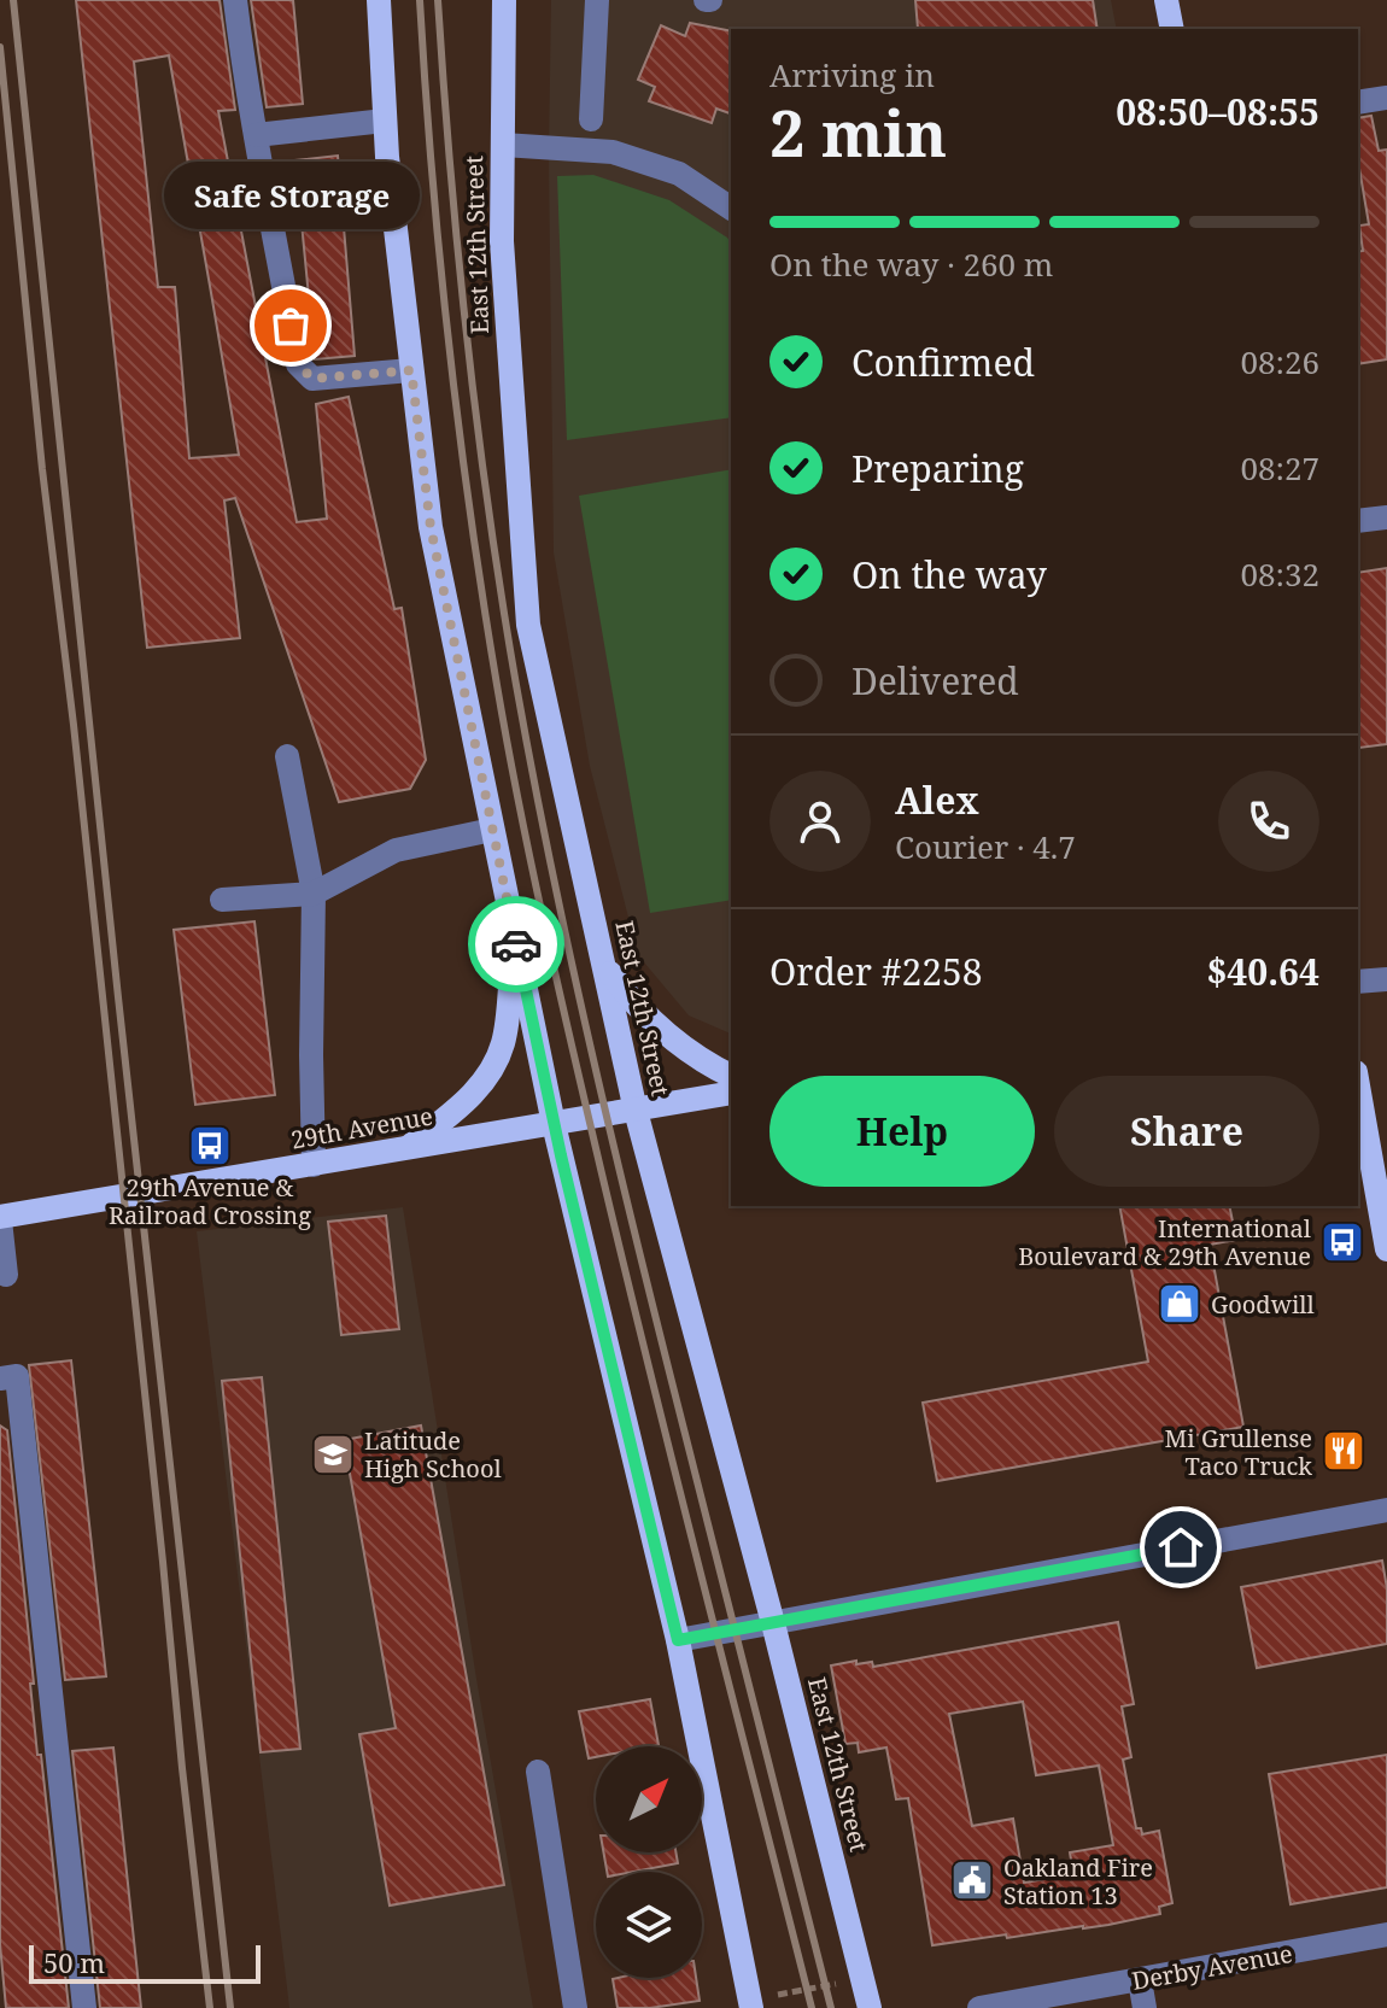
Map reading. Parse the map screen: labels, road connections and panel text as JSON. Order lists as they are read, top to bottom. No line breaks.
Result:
{"streets":{"main road":["East 12th Street","29th Avenue"],"street":["Derby Avenue"]},"crossings":[["East 12th Street","29th Avenue"]],"places":{"other":["Safe Storage"],"bus stop":["29th Avenue & Railroad Crossing","International Boulevard & 29th Avenue"],"shop":["Goodwill"],"restaurant":["Mi Grullense Taco Truck"],"school or university":["Latitude High School"],"public building":["Oakland Fire Station 13"]},"scale_bar":"50 m","north":"top right","page":{"heading":["2 min","Arriving in","08:50–08:55"],"panel":["Alex","Courier · 4.7","Order #2258","$40.64"],"bubble":"Safe Storage","bar":"On the way · 260 m","list":[["Confirmed","08:26"],["Preparing","08:27"],["On the way","08:32"],"Delivered"],"buttons":["Help","Share"],"scale":"50 m"}}
